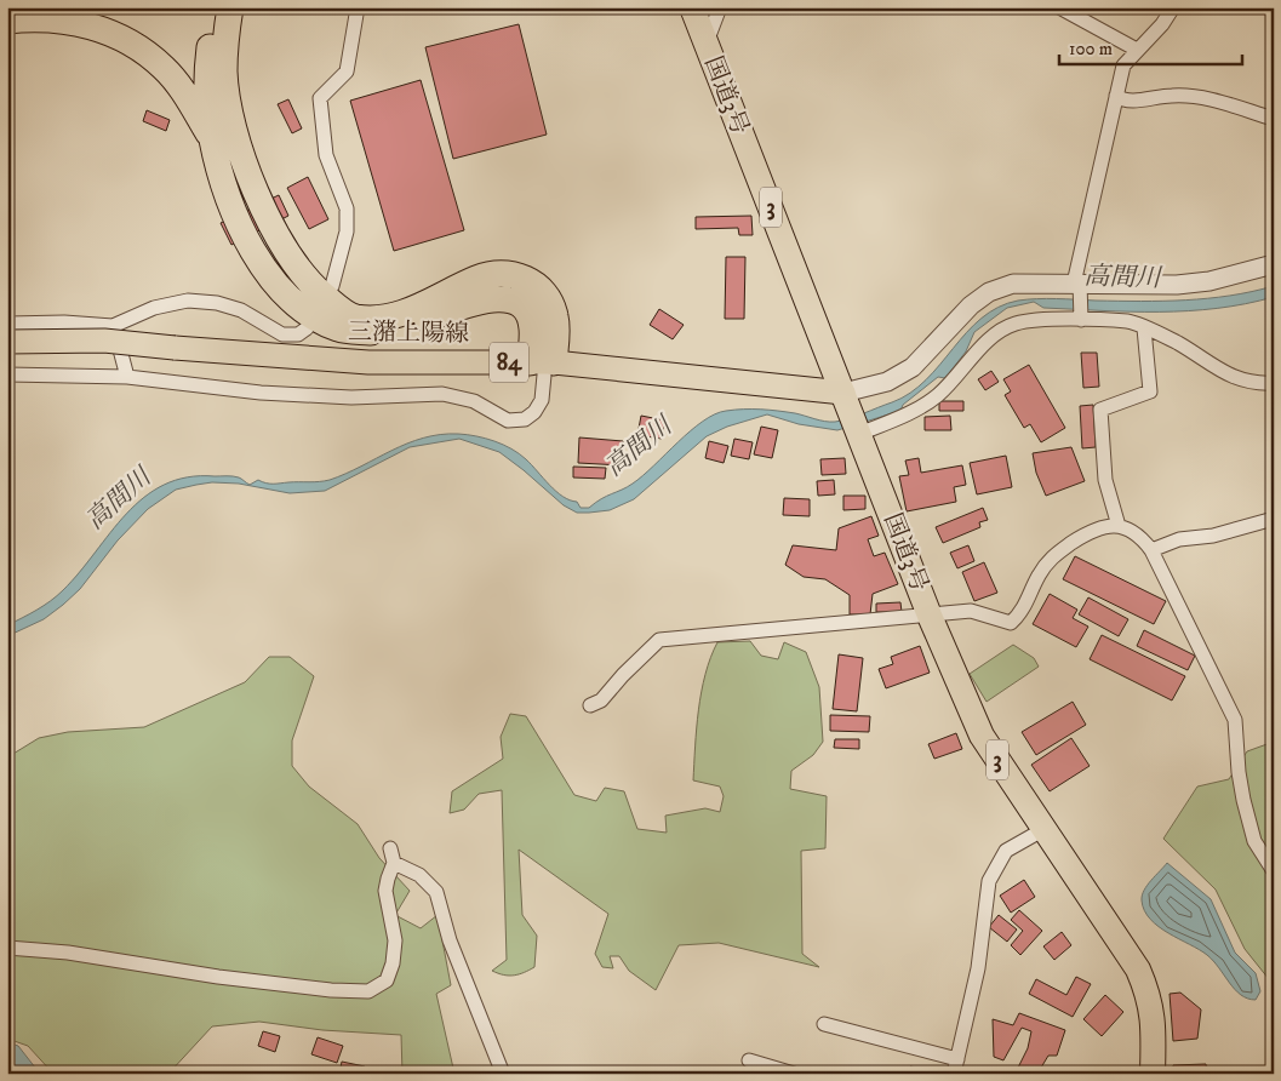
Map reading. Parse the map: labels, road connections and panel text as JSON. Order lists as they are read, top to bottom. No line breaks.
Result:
{"streets":{"highway":["国道3号","3"],"main road":["三潴上陽線","84"]},"crossings":[["国道3号","三潴上陽線"]],"water":["高間川"],"scale_bar":"100 m"}
